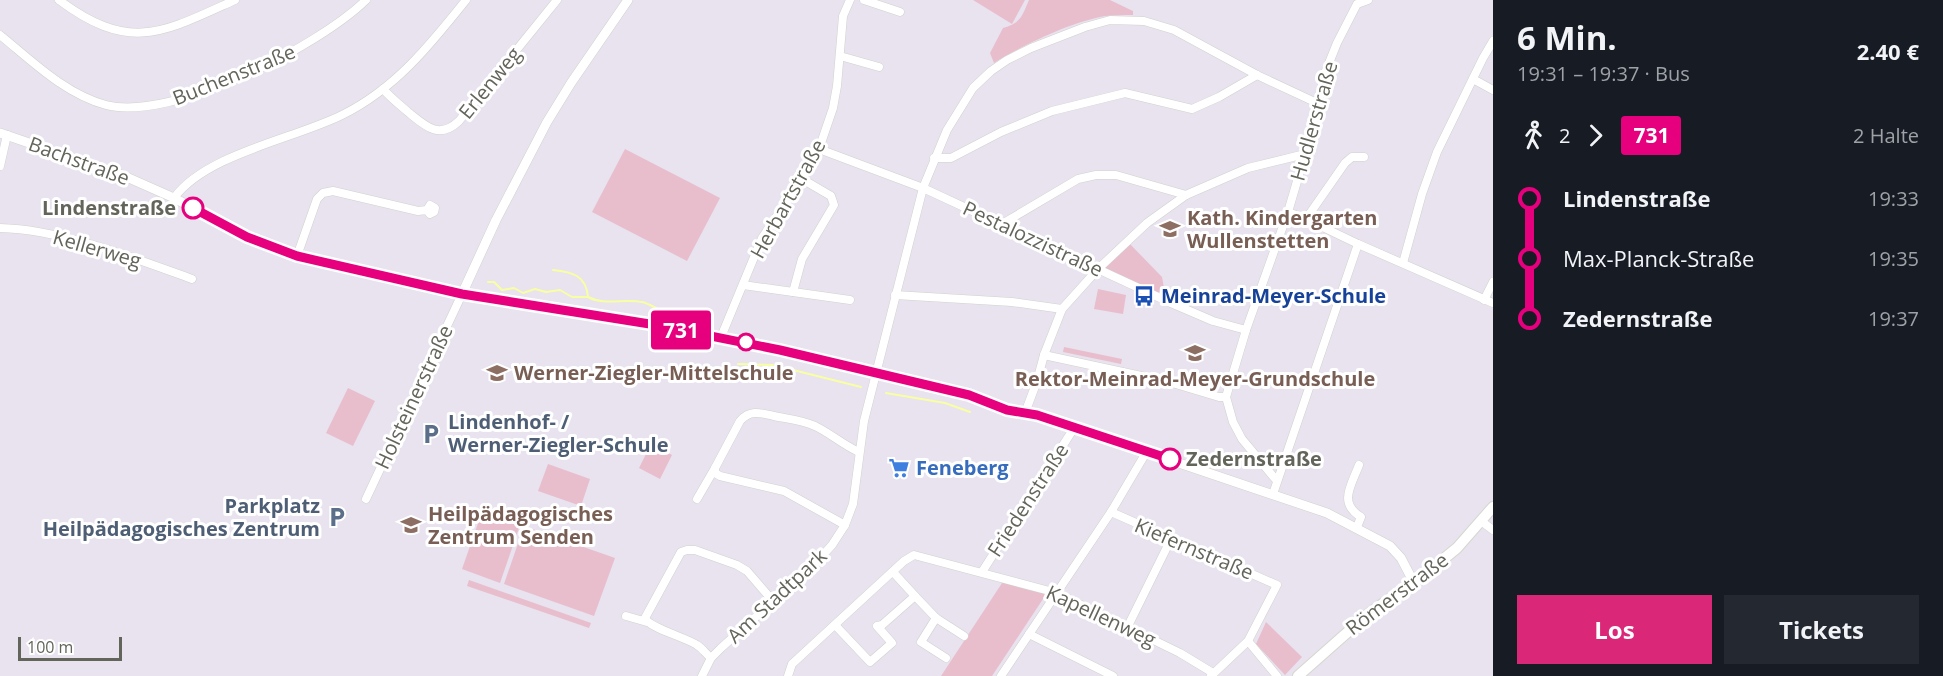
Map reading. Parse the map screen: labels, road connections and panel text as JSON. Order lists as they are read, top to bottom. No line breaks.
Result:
{"streets":{"main road":["Römerstraße"],"street":["Buchenstraße","Erlenweg","Hudlerstraße","Bachstraße","Herbartstraße","Pestalozzistraße","Kellerweg","Holsteinerstraße","Friedenstraße","Kiefernstraße","Am Stadtpark","Kapellenweg"]},"crossings":[["Hudlerstraße","Pestalozzistraße"],["Hudlerstraße","Am Stadtpark"],["Bachstraße","Herbartstraße"],["Bachstraße","Holsteinerstraße"],["Bachstraße","Friedenstraße"],["Bachstraße","Römerstraße"],["Bachstraße","Am Stadtpark"],["Herbartstraße","Pestalozzistraße"],["Pestalozzistraße","Am Stadtpark"],["Friedenstraße","Kapellenweg"]],"places":{"other":["Lindenstraße","Zedernstraße"],"school or university":["Kath. Kindergarten Wullenstetten","Rektor-Meinrad-Meyer-Grundschule","Werner-Ziegler-Mittelschule","Heilpädagogisches Zentrum Senden"],"bus stop":["Meinrad-Meyer-Schule"],"parking":["Lindenhof- / Werner-Ziegler-Schule","Parkplatz Heilpädagogisches Zentrum"],"supermarket":["Feneberg"]},"lines":["bus line 731"],"scale_bar":"100 m","page":{"on_map":"731","heading":["6 Min.","19:31 – 19:37 · Bus","2.40 €"],"legs":["2","731","2 Halte"],"list":[{"name":"Lindenstraße","value":"19:33"},{"name":"Max-Planck-Straße","value":"19:35"},{"name":"Zedernstraße","value":"19:37"}],"buttons":["Los","Tickets"],"scale":"100 m"}}
